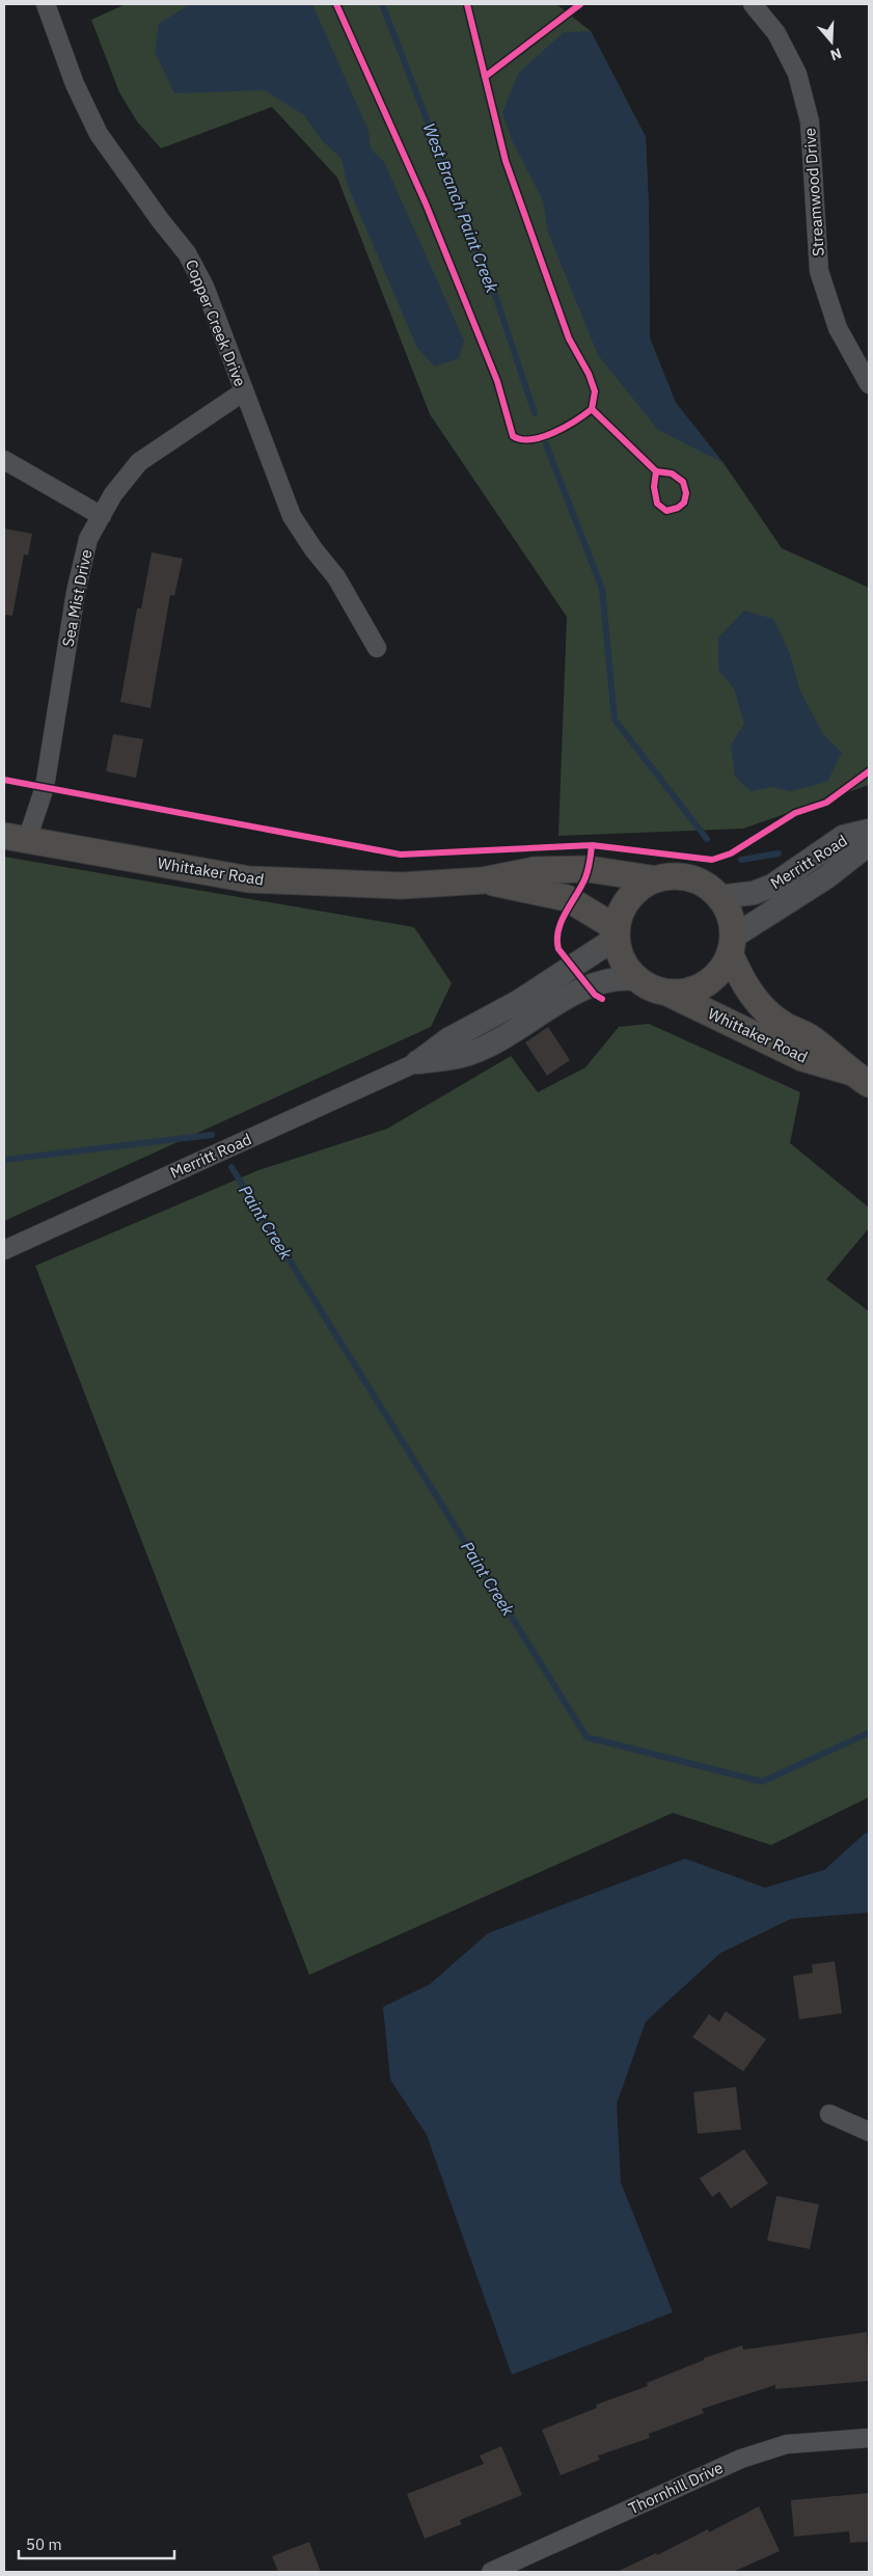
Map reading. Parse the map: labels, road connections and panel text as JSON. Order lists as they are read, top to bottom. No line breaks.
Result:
{"streets":{"main road":["Whittaker Road"],"street":["Streamwood Drive","Copper Creek Drive","Sea Mist Drive","Merritt Road","Thornhill Drive"]},"crossings":[["Copper Creek Drive","Sea Mist Drive"],["Sea Mist Drive","Whittaker Road"],["Merritt Road","Whittaker Road"]],"water":["West Branch Paint Creek","Paint Creek"],"scale_bar":"50 m","north":"bottom"}
